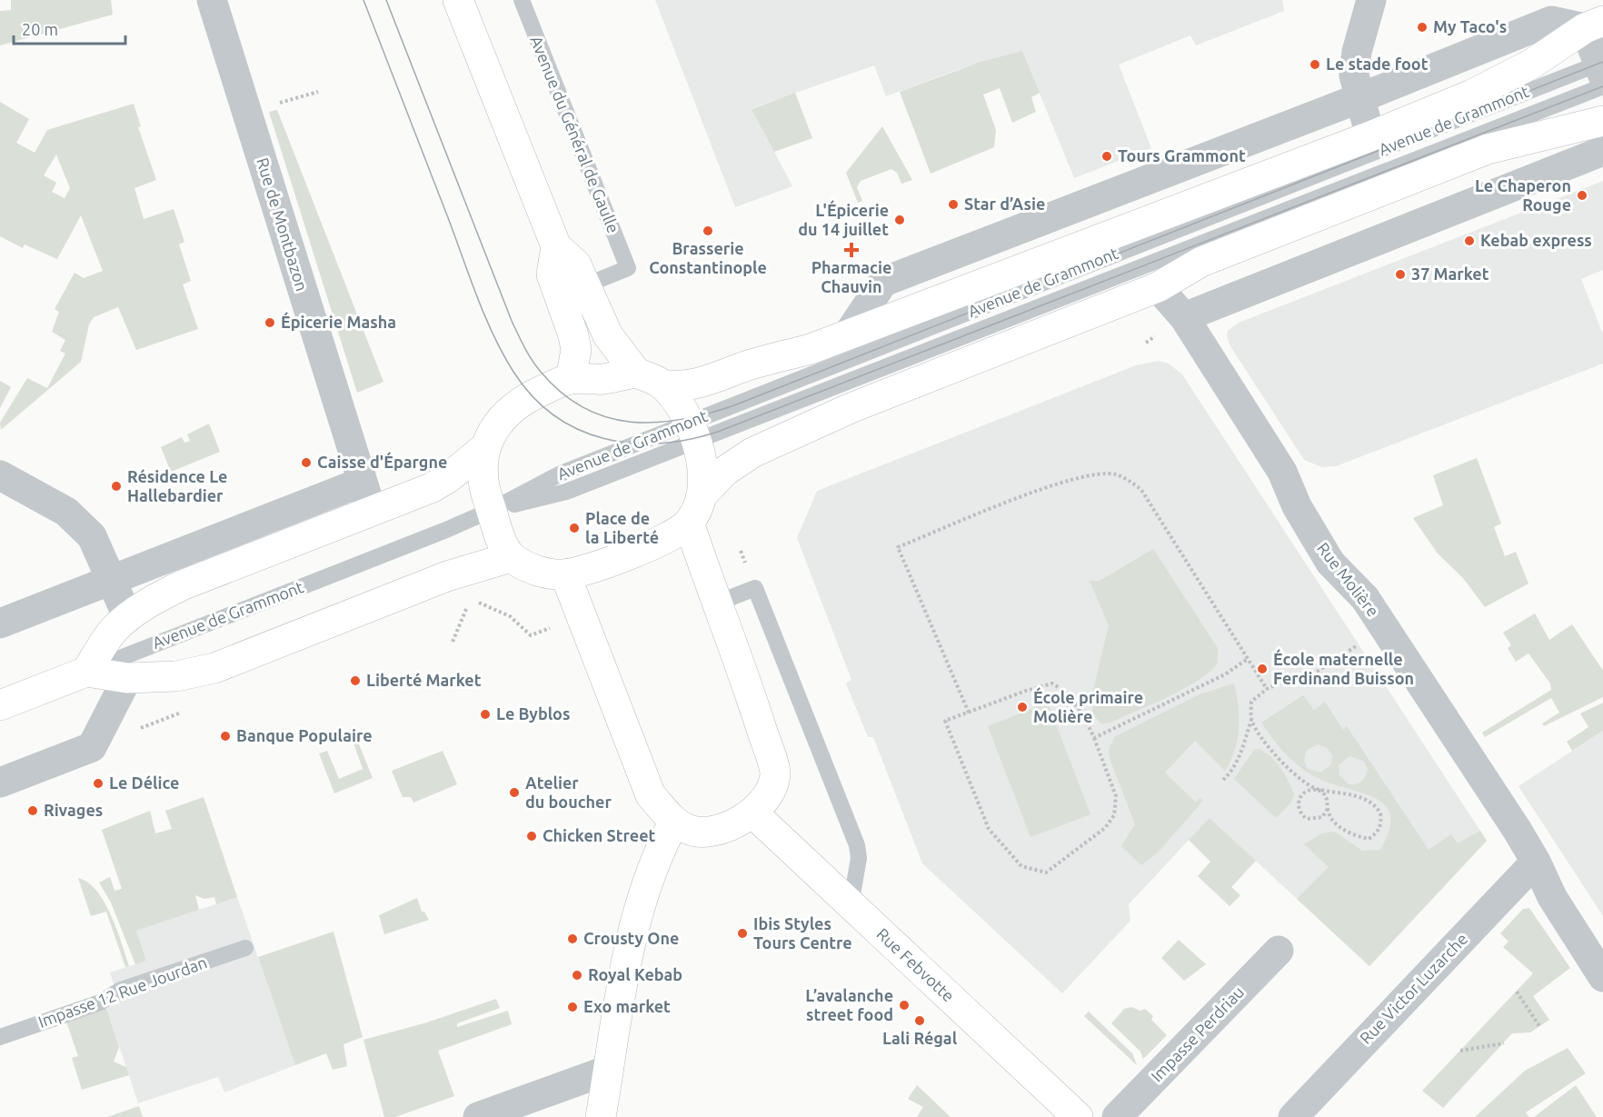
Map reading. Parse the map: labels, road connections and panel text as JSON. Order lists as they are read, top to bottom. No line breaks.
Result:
{"streets":{"main road":["Avenue de Grammont","Rue Febvotte"],"street":["Rue de Montbazon","Rue Molière","Rue Victor Luzarche","Impasse Perdriau"],"lane":["Avenue du Général de Gaulle","Impasse 12 Rue Jourdan"]},"crossings":[["Rue Molière","Rue Victor Luzarche"]],"places":{"other":["My Taco's","Le stade foot","Tours Grammont","Le Chaperon Rouge","Star d’Asie","L'Épicerie du 14 juillet","Brasserie Constantinople","Kebab express","37 Market","Épicerie Masha","Caisse d'Épargne","Résidence Le Hallebardier","Place de la Liberté","École maternelle Ferdinand Buisson","Liberté Market","École primaire Molière","Le Byblos","Banque Populaire","Le Délice","Atelier du boucher","Rivages","Chicken Street","Ibis Styles Tours Centre","Crousty One","Royal Kebab","L’avalanche street food","Exo market","Lali Régal"],"health":["Pharmacie Chauvin"]},"scale_bar":"20 m"}
